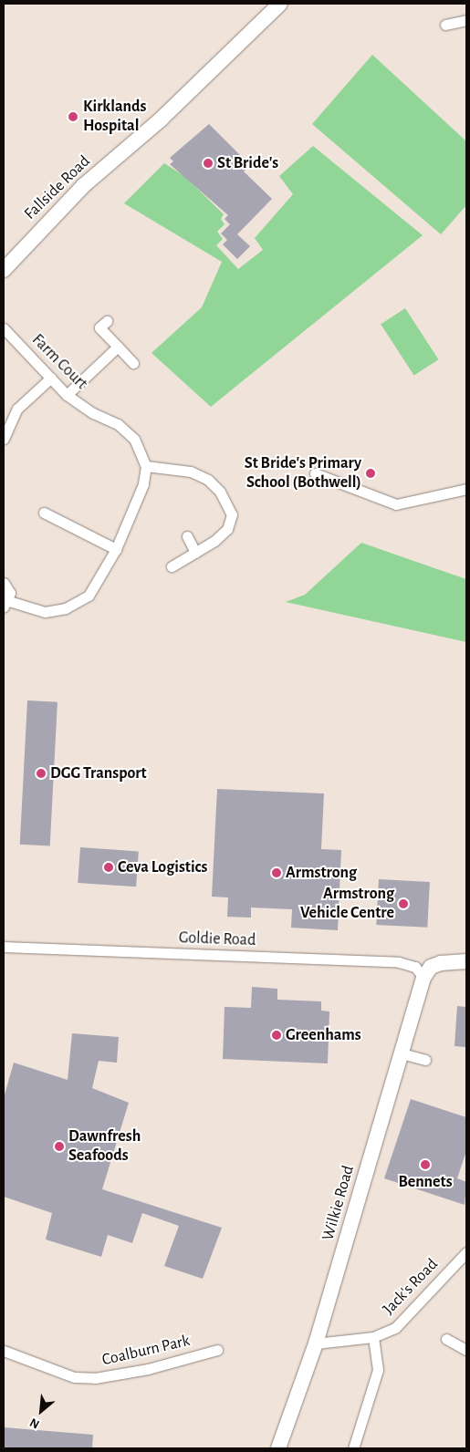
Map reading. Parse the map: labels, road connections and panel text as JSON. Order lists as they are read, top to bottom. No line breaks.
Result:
{"streets":{"street":["Fallside Road","Farm Court","Goldie Road","Wilkie Road","Jack's Road","Coalburn Park"]},"crossings":[["Goldie Road","Wilkie Road"],["Wilkie Road","Jack's Road"]],"places":["Kirklands Hospital","St Bride's","St Bride's Primary School (Bothwell)","DGG Transport","Ceva Logistics","Armstrong","Armstrong Vehicle Centre","Greenhams","Dawnfresh Seafoods","Bennets"],"north":"bottom left"}
